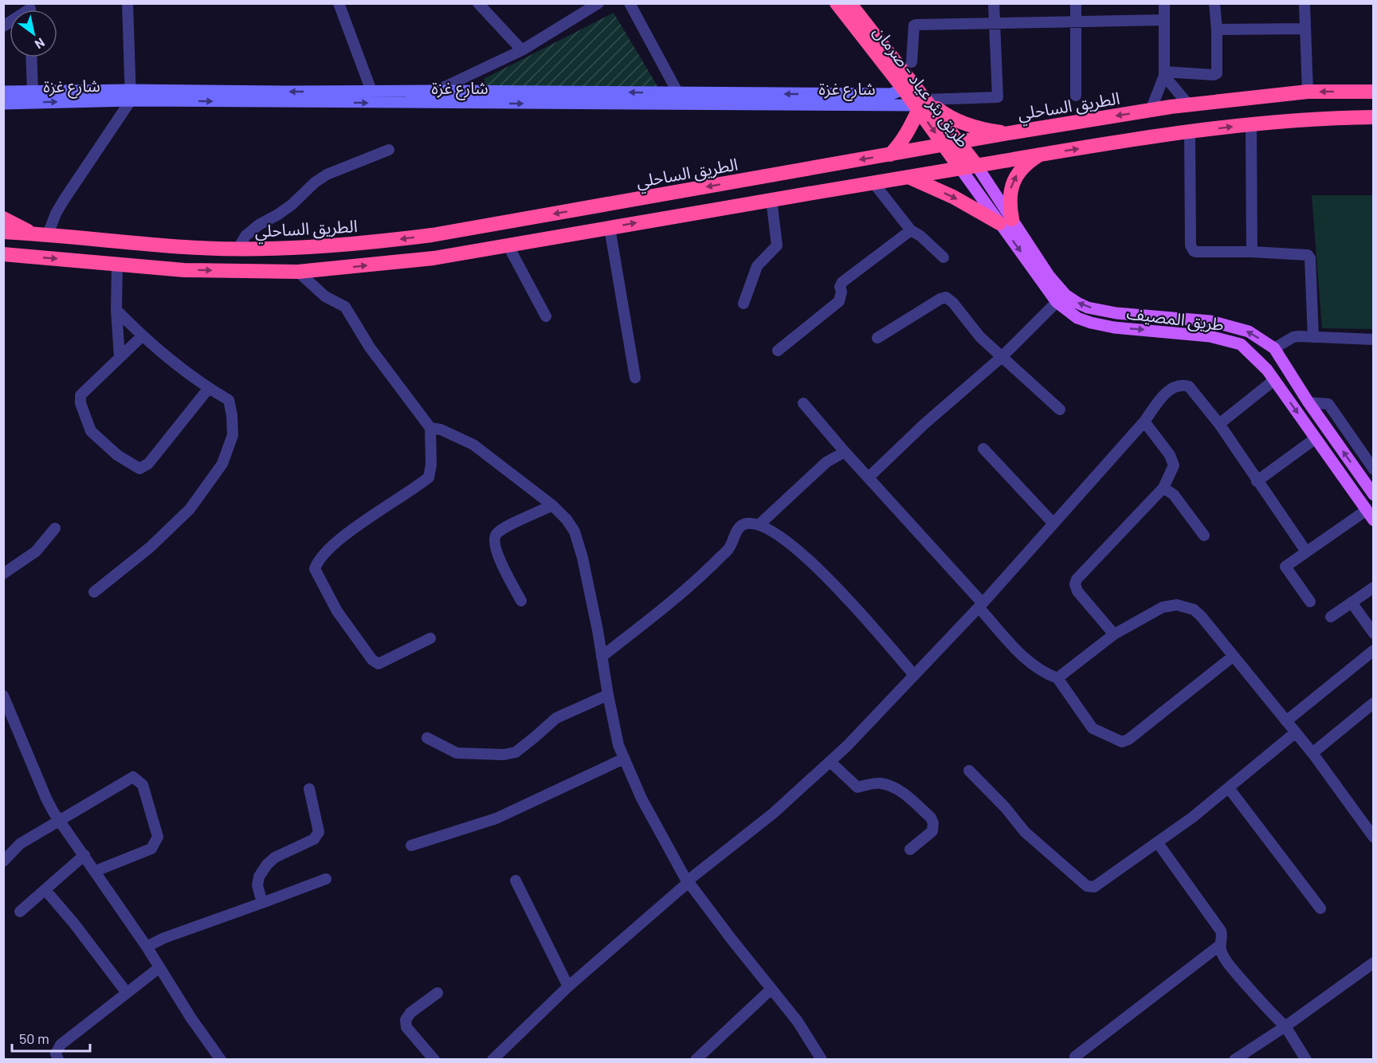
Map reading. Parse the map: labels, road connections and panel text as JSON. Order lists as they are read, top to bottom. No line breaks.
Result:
{"streets":{"highway":["طريق بئر عياد - صرمان","الطريق الساحلي"],"main road":["طريق المصيف"],"street":["شارع غزة"]},"crossings":[["شارع غزة","طريق بئر عياد - صرمان"],["طريق بئر عياد - صرمان","الطريق الساحلي"],["طريق بئر عياد - صرمان","طريق المصيف"]],"scale_bar":"50 m","north":"bottom right"}
